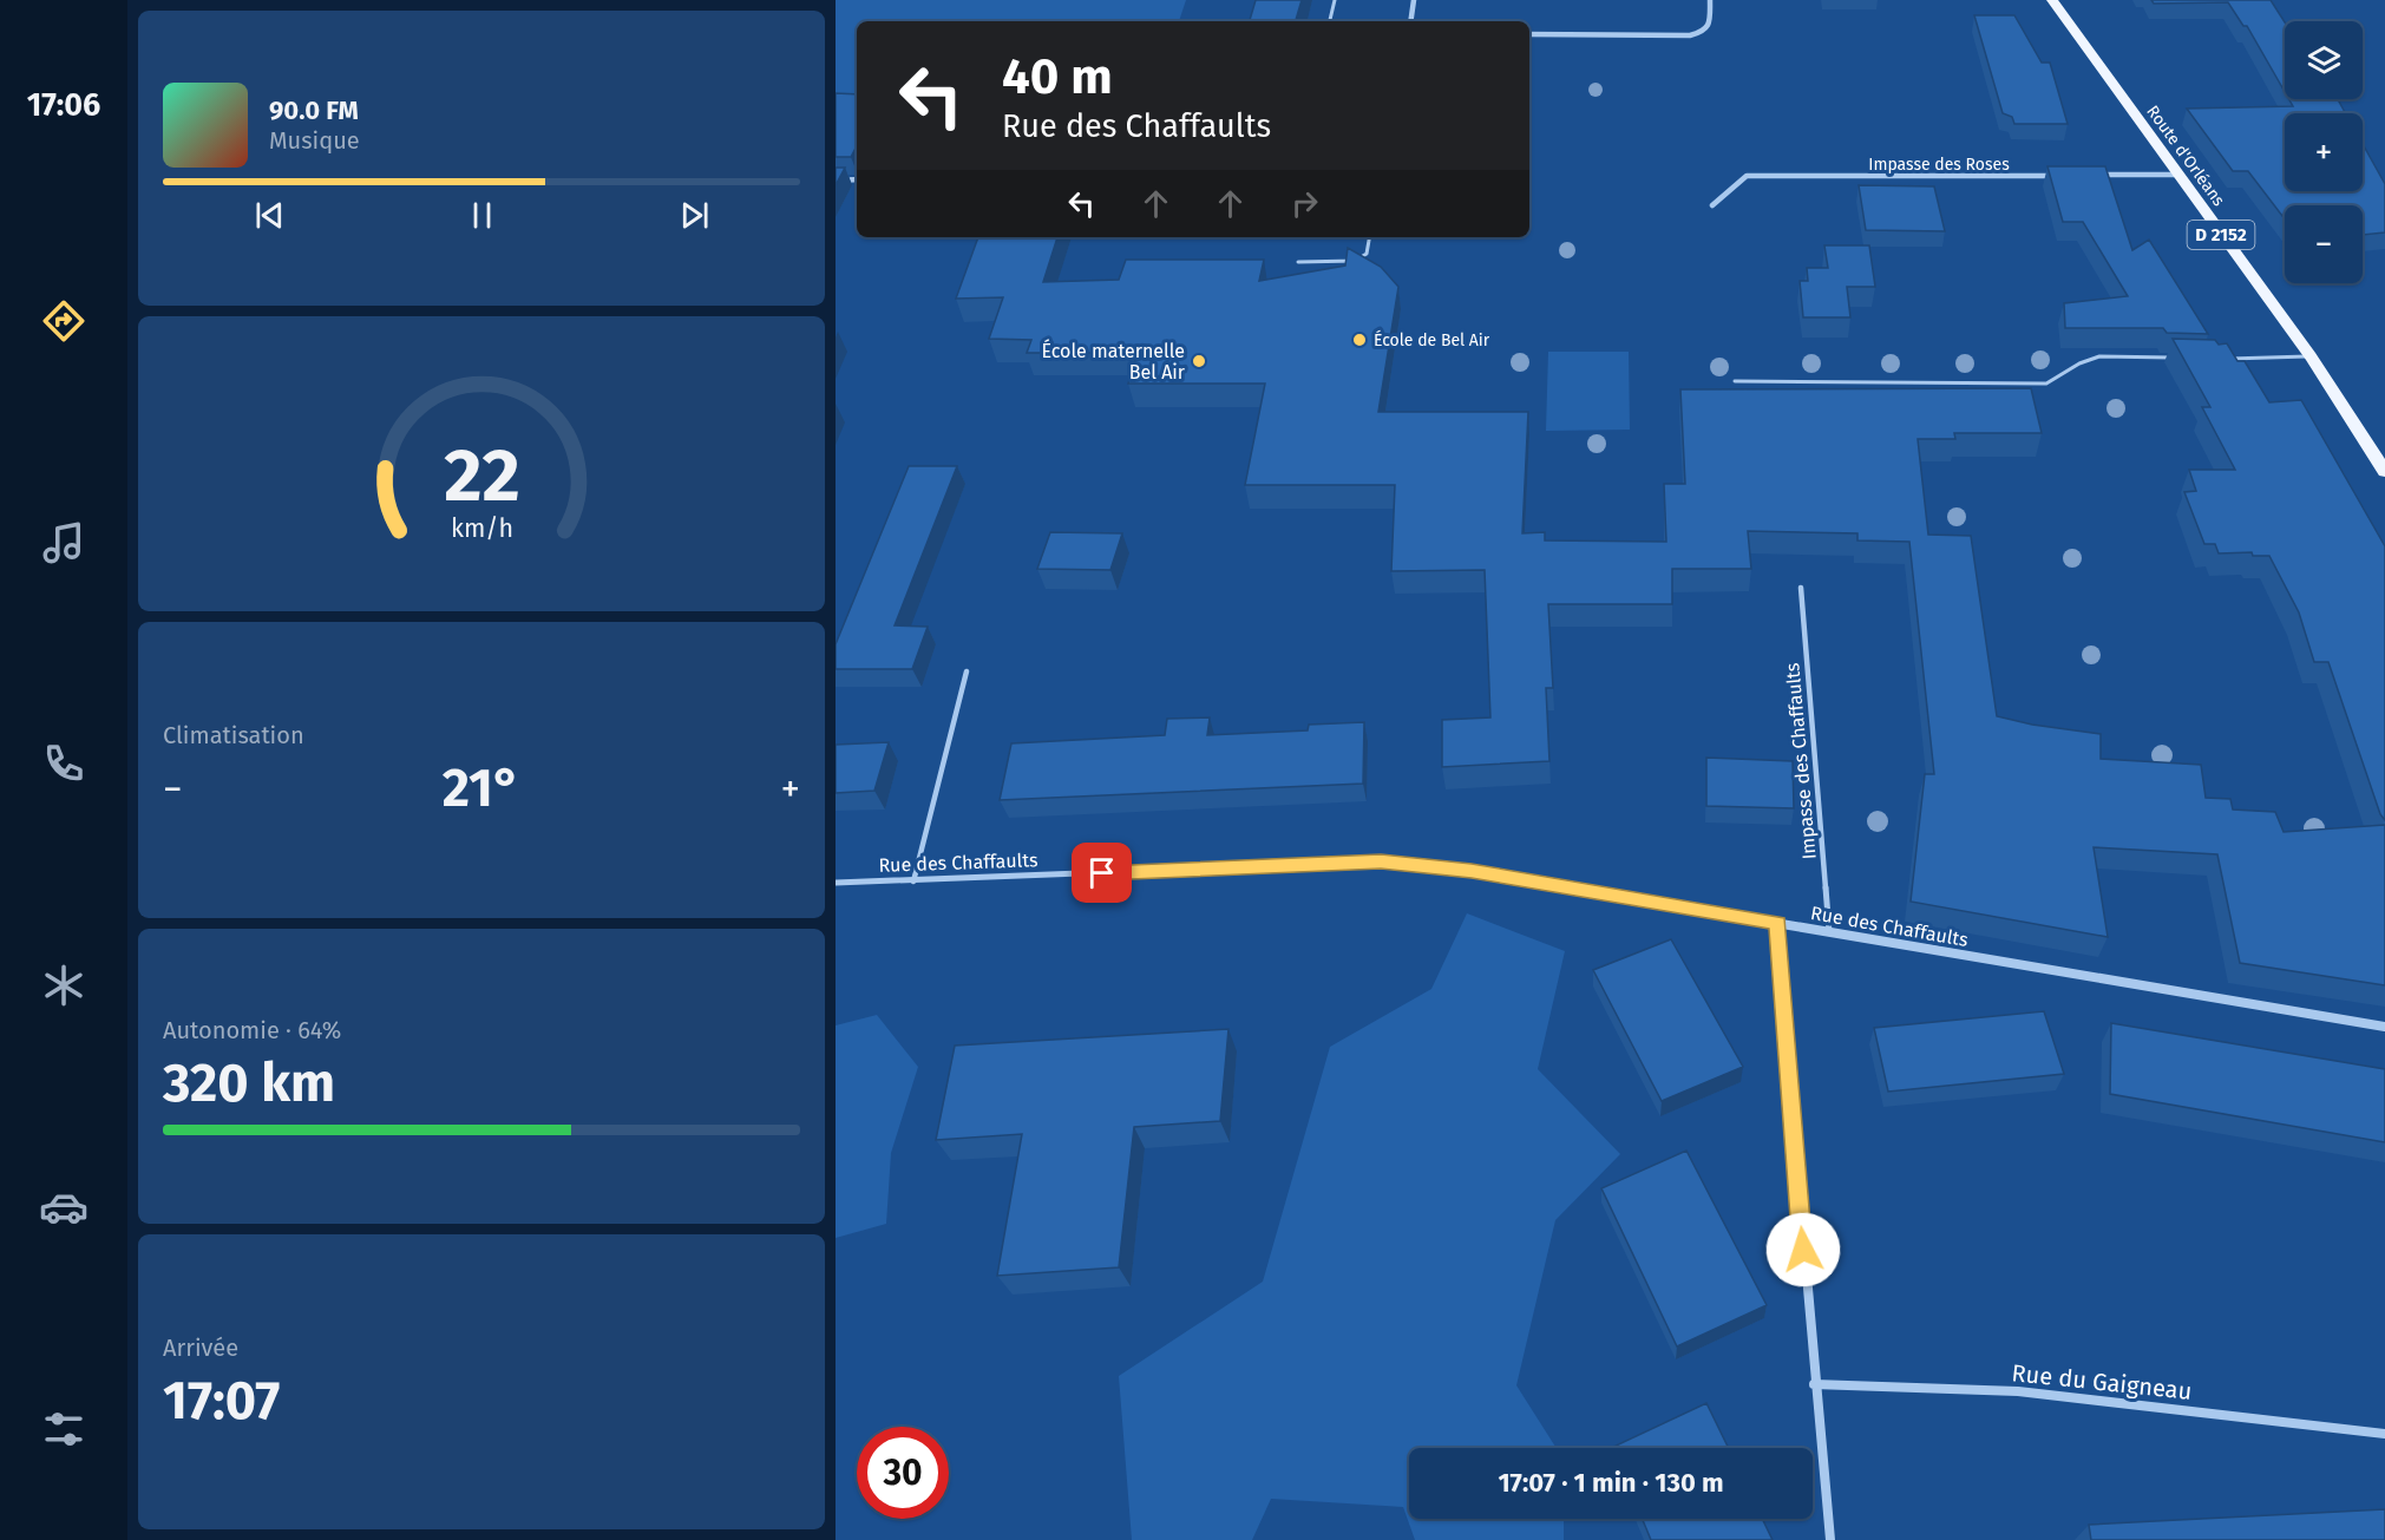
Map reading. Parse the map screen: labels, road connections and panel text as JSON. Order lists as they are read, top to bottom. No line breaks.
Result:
{"streets":{"main road":["Route d'Orléans","D 2152"],"street":["Impasse des Roses","Rue des Chaffaults","Rue du Gaigneau"],"lane":["Impasse des Chaffaults"]},"crossings":[["Impasse des Chaffaults","Rue des Chaffaults"]],"places":["École de Bel Air","École maternelle Bel Air"],"page":{"tabs":"17:06","map_buttons":["+","−"],"turn":["40 m","Rue des Chaffaults"],"song":["90.0 FM","Musique"],"tile":["Climatisation",["Autonomie · 64%","320 km"],["Arrivée","17:07"]],"heat":["−","21°","+"],"limit":"30","trip":"17:07 · 1 min · 130 m","gauge":["22","km/h"]}}
